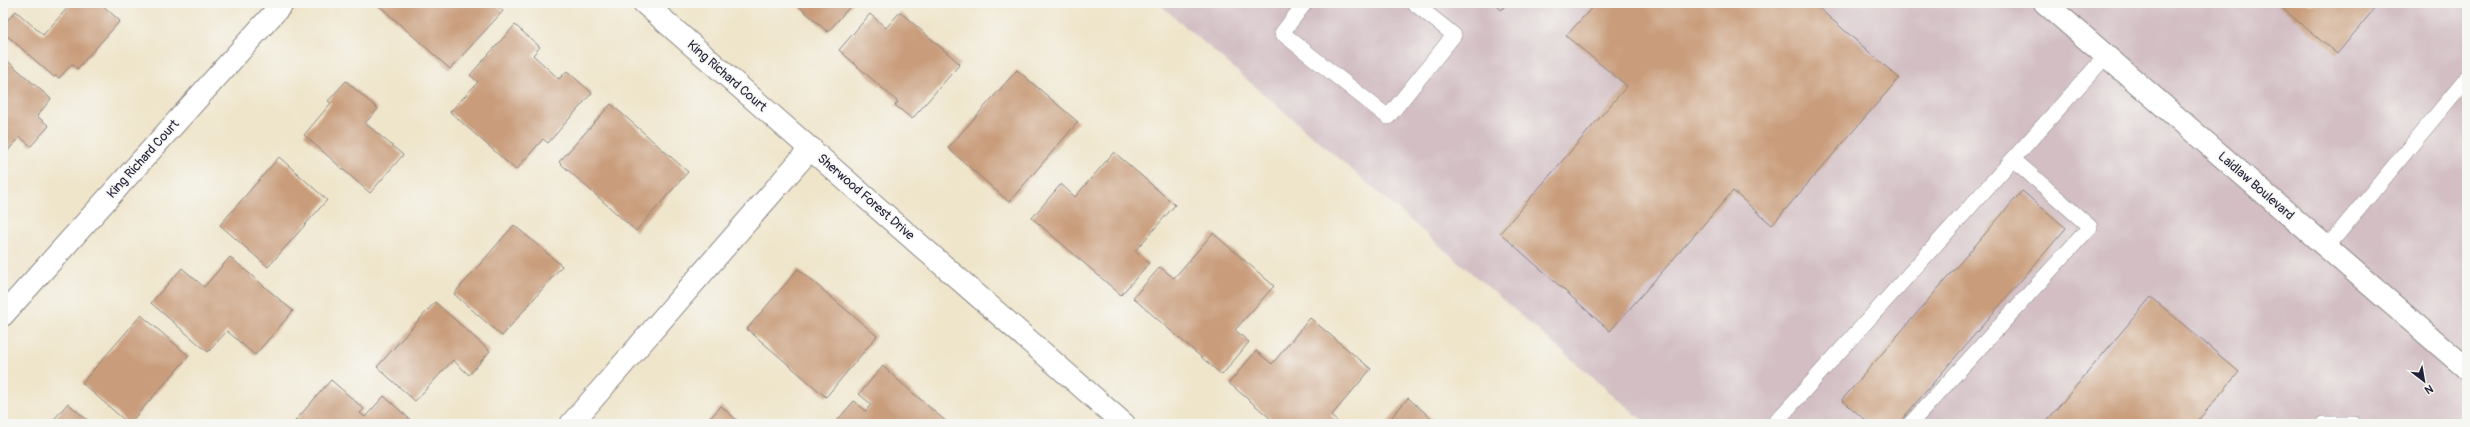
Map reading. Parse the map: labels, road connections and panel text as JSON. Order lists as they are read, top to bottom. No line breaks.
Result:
{"streets":{"street":["King Richard Court","Laidlaw Boulevard","Sherwood Forest Drive"]},"crossings":[["King Richard Court","Sherwood Forest Drive"]],"north":"bottom right"}
